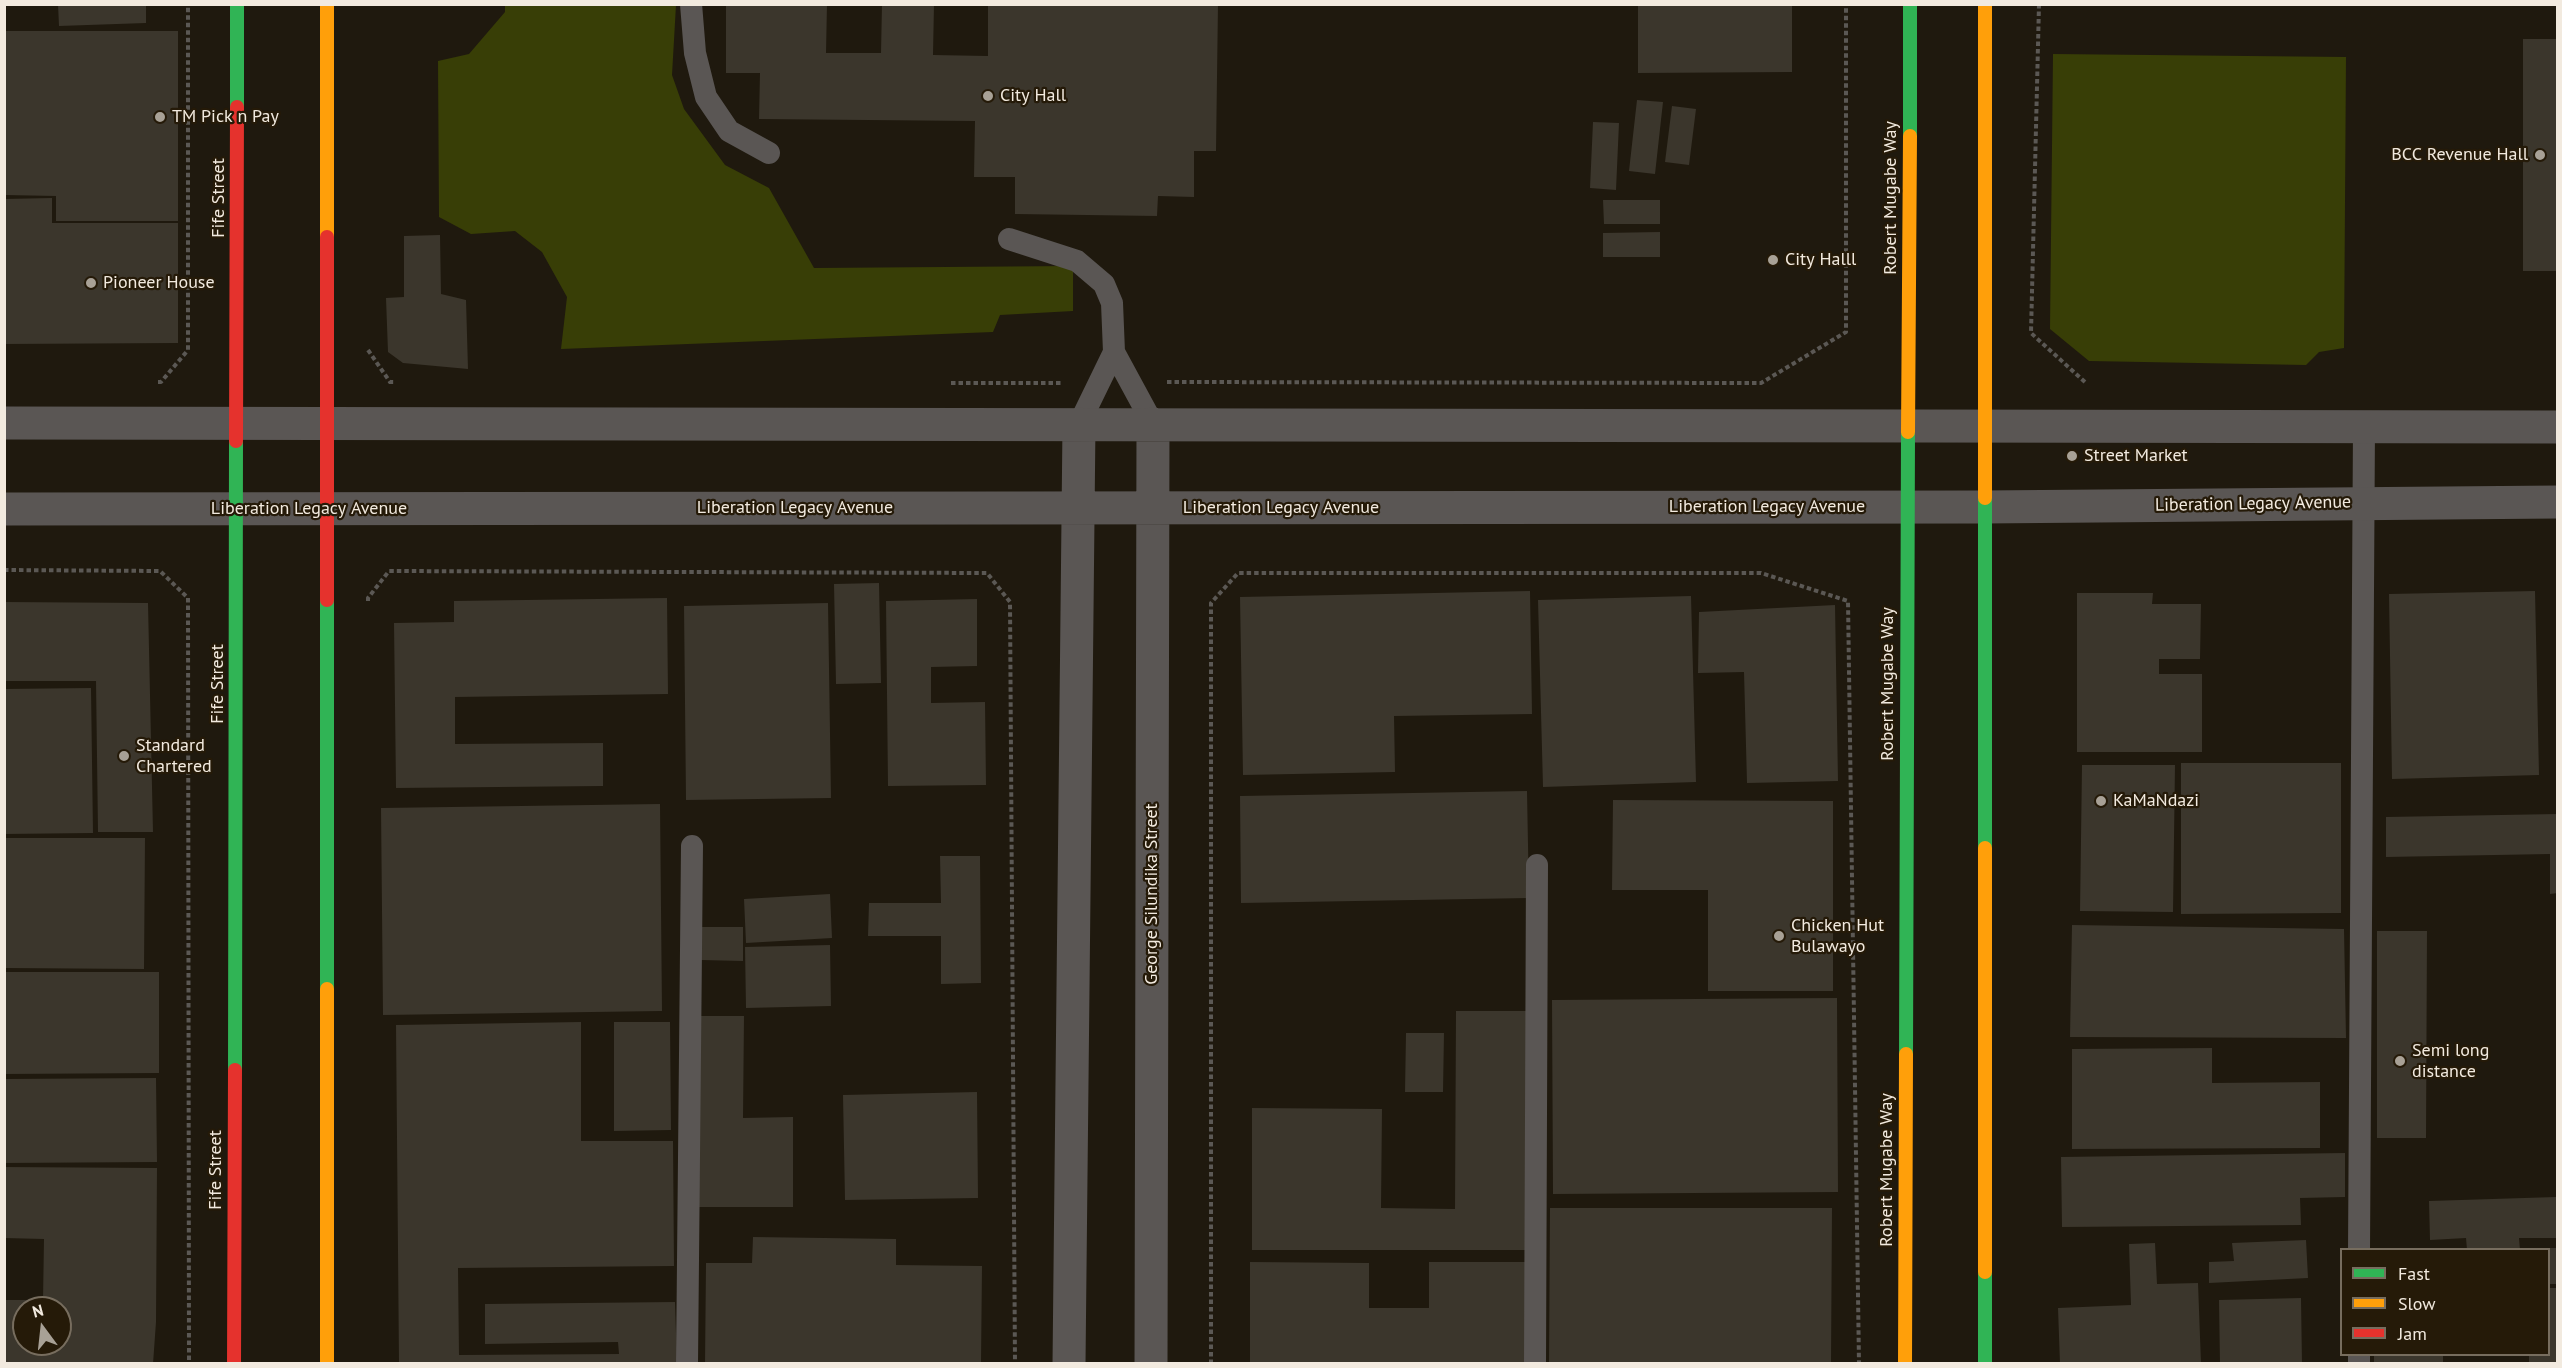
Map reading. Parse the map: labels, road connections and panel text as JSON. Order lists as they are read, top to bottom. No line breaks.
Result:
{"streets":{"main road":["Fife Street","Robert Mugabe Way"],"street":["Liberation Legacy Avenue","George Silundika Street"]},"crossings":[["Fife Street","Liberation Legacy Avenue"],["Robert Mugabe Way","Liberation Legacy Avenue"],["Liberation Legacy Avenue","George Silundika Street"]],"places":["City Hall","TM Pick n Pay","BCC Revenue Hall","City Halll","Pioneer House","Street Market","Standard Chartered","KaMaNdazi","Chicken Hut Bulawayo","Semi long distance"],"legend":["Fast","Slow","Jam"],"north":"top"}
